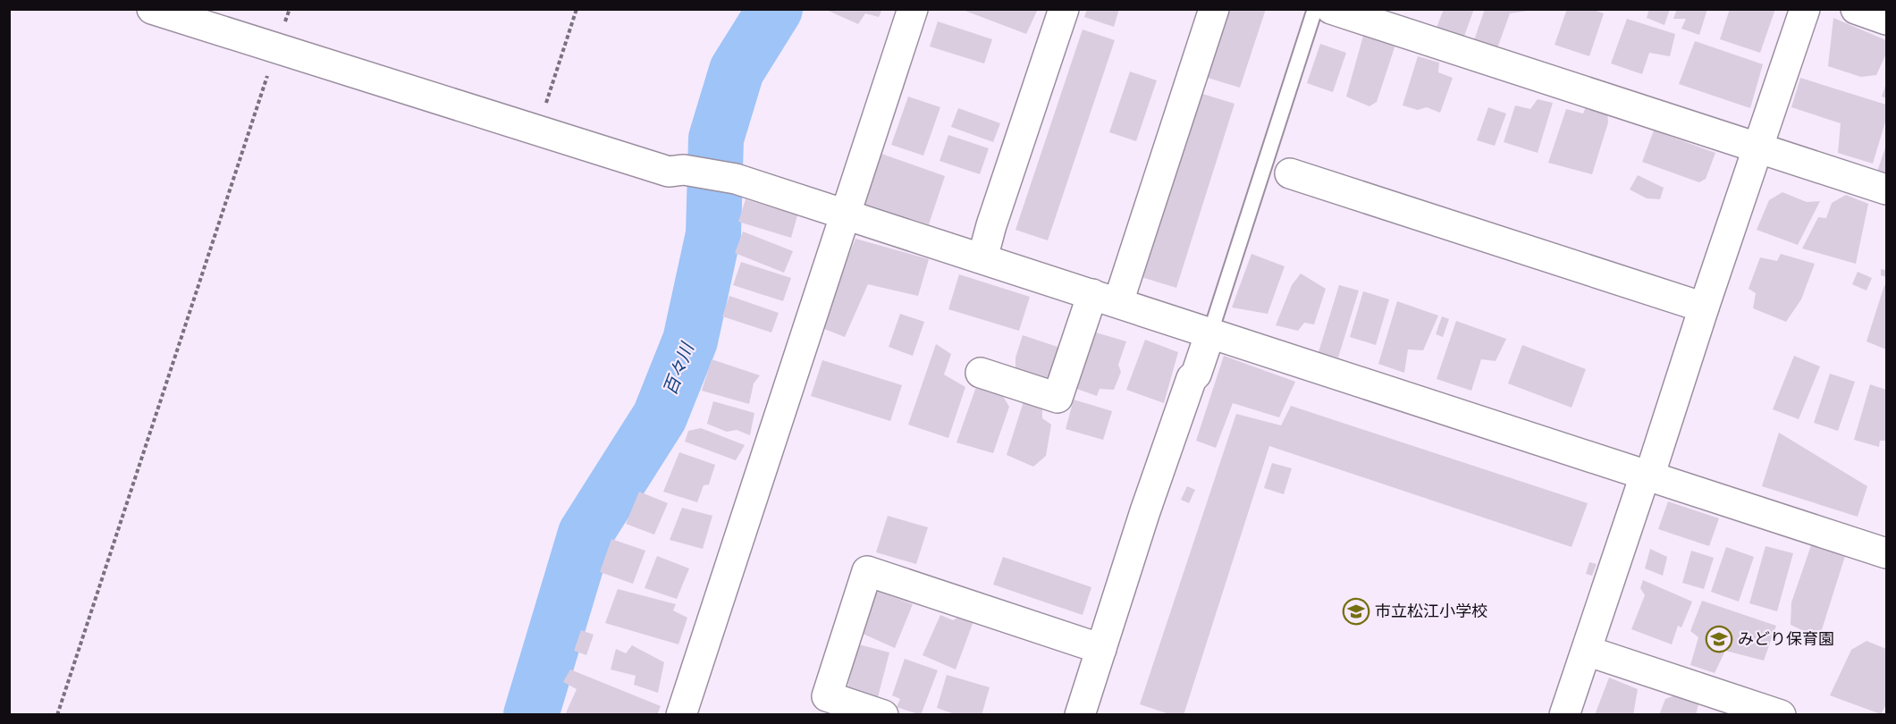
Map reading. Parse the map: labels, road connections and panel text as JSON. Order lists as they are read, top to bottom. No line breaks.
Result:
{"water":["百々川"],"places":{"school or university":["市立松江小学校","みどり保育園"]}}
